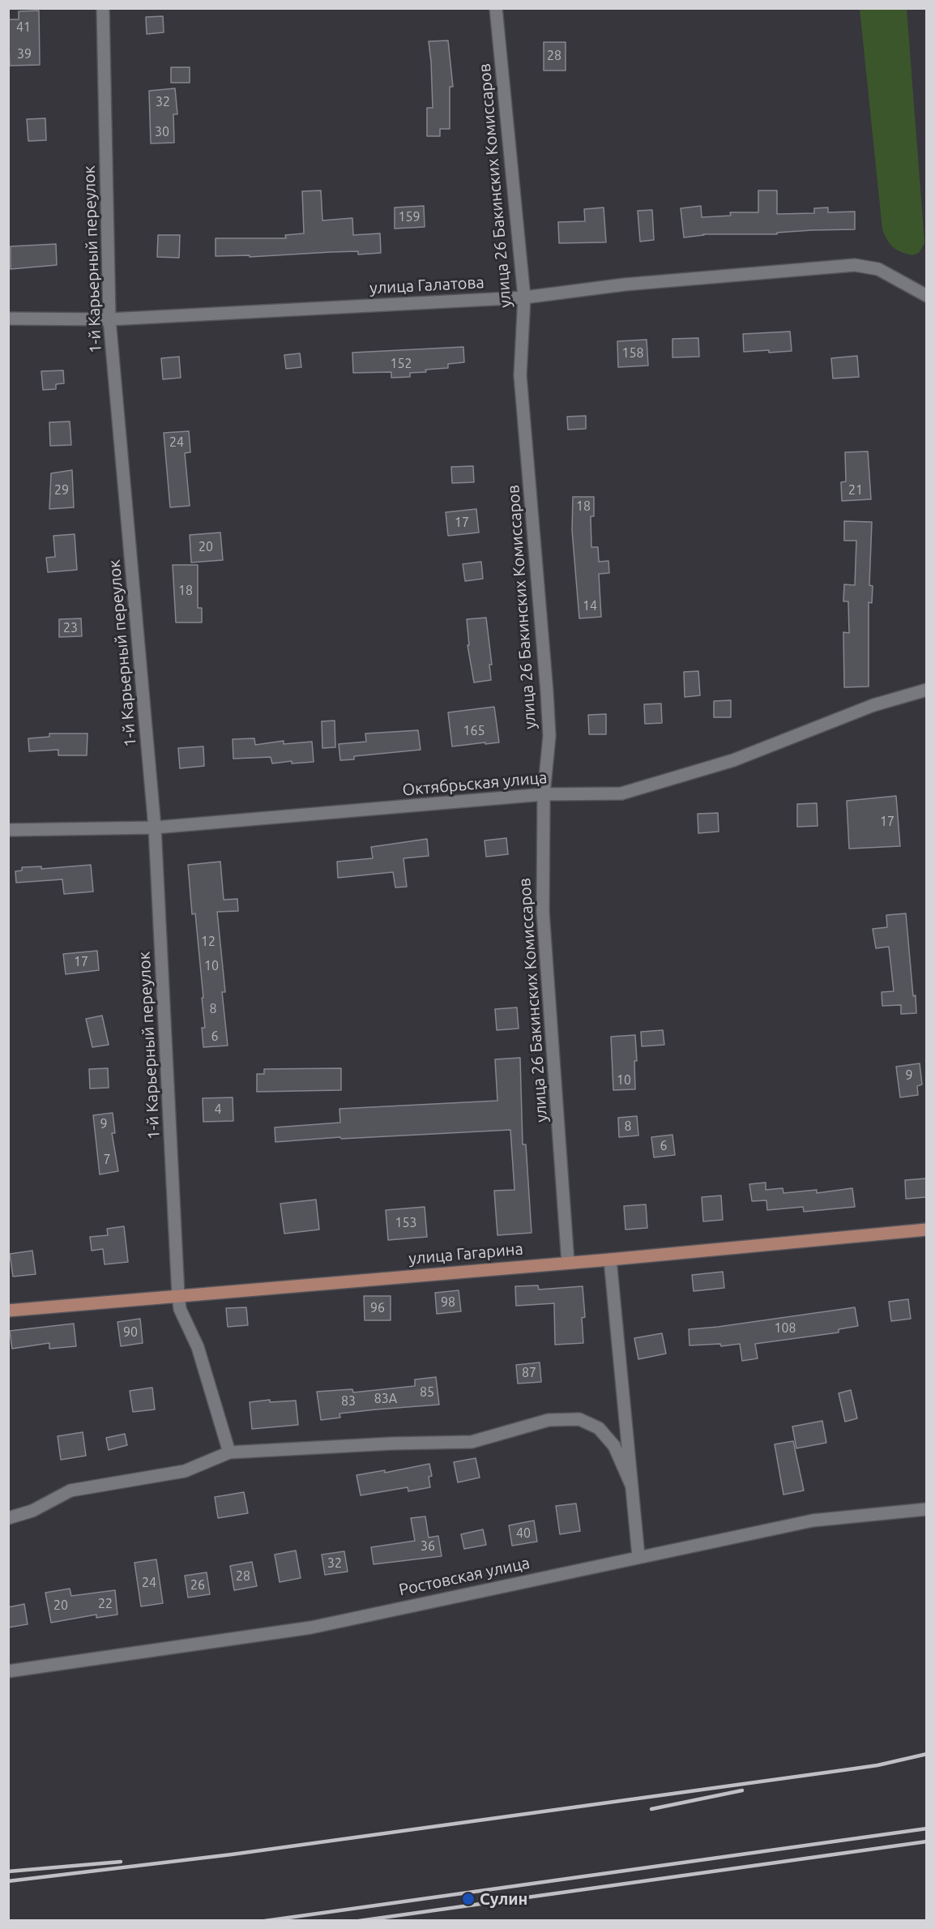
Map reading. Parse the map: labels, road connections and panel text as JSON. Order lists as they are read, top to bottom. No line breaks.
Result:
{"streets":{"main road":["улица Гагарина"],"street":["улица 26 Бакинских Комиссаров","1-й Карьерный переулок","улица Галатова","Октябрьская улица","Ростовская улица"]},"crossings":[["улица 26 Бакинских Комиссаров","улица Галатова"],["улица 26 Бакинских Комиссаров","Октябрьская улица"],["улица 26 Бакинских Комиссаров","улица Гагарина"],["1-й Карьерный переулок","улица Галатова"],["1-й Карьерный переулок","Октябрьская улица"],["1-й Карьерный переулок","улица Гагарина"]],"places":["Сулин"],"house_numbers":["41","39","28","32","30","159","158","152","24","29","21","18","17","20","18","14","23","165","17","12","17","10","8","6","9","10","4","9","8","6","7","153","98","96","108","90","87","85","83А","83","40","36","32","28","24","26","22","20"]}
